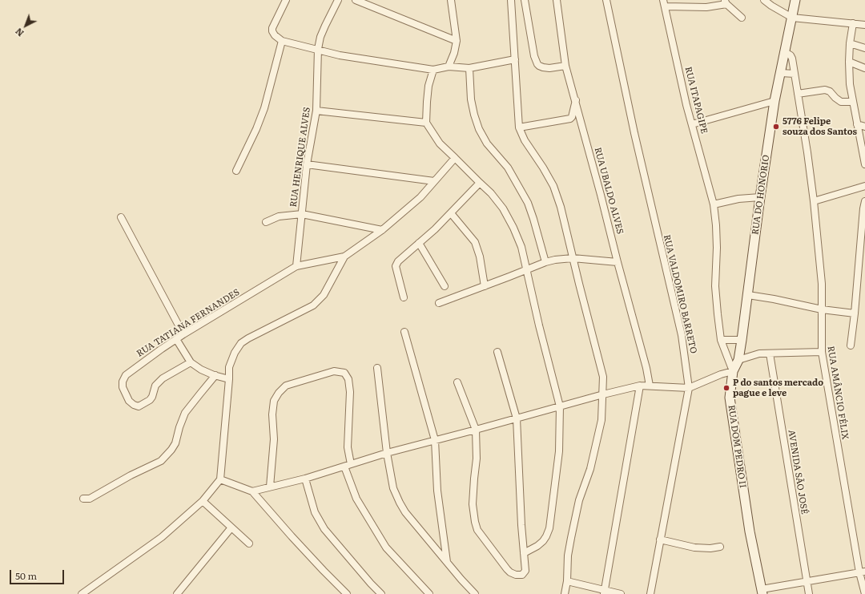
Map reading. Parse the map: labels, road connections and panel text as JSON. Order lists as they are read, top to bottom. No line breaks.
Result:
{"streets":{"street":["RUA ITAPAGIPE","RUA HENRIQUE ALVES","RUA UBALDO ALVES","RUA DO HONORIO","RUA VALDOMIRO BARRETO","RUA TATIANA FERNANDES","RUA AMÂNCIO FÉLIX","RUA DOM PEDRO II","AVENIDA SÃO JOSÉ"]},"crossings":[["RUA ITAPAGIPE","RUA DOM PEDRO II"],["RUA HENRIQUE ALVES","RUA TATIANA FERNANDES"],["RUA DO HONORIO","RUA AMÂNCIO FÉLIX"],["RUA DO HONORIO","RUA DOM PEDRO II"]],"places":["5776 Felipe souza dos Santos","P do santos mercado pague e leve"],"scale_bar":"50 m","north":"bottom left"}
